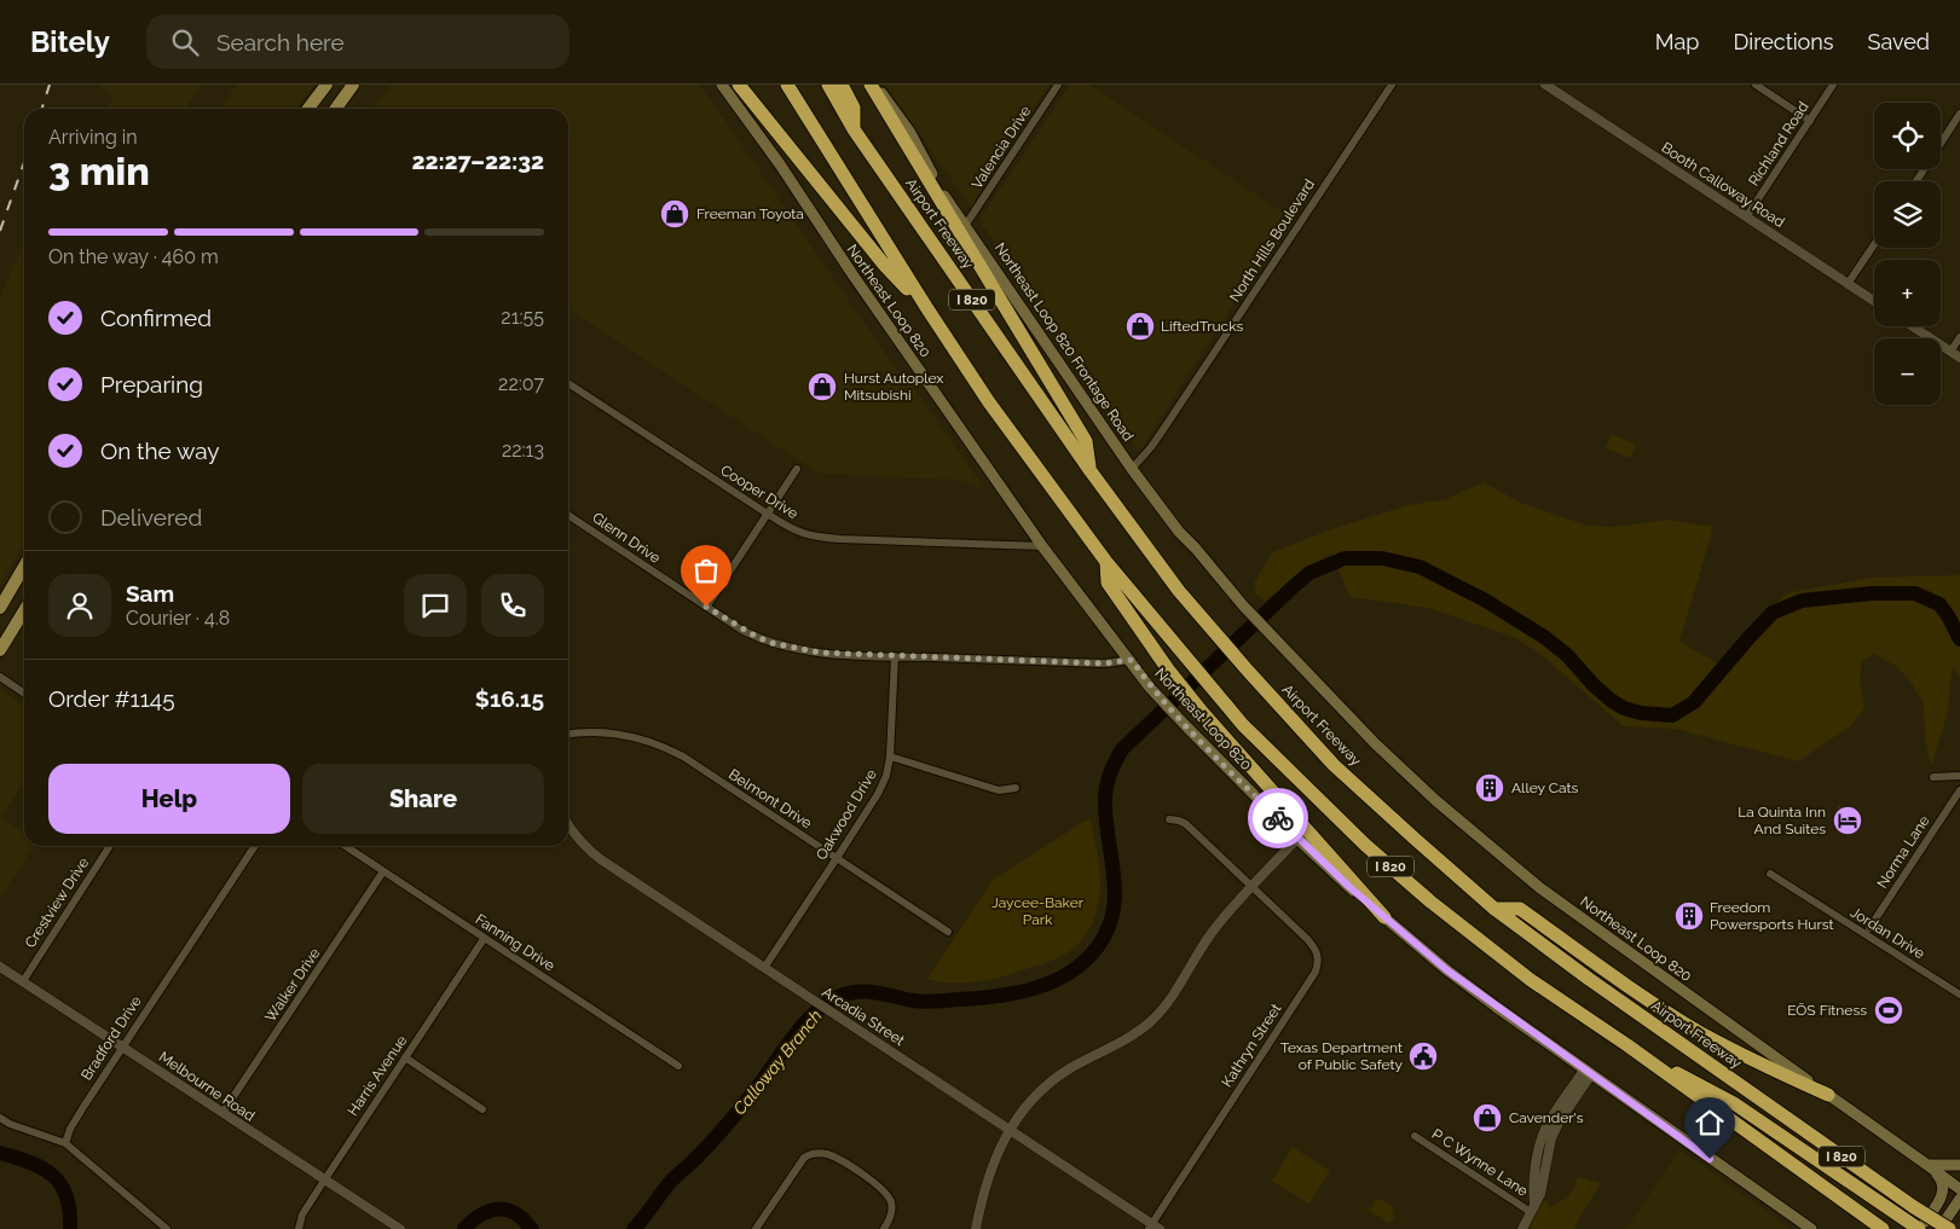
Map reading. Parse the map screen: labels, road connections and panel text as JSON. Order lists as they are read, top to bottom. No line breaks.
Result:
{"streets":{"highway":["Airport Freeway","I 820"],"main road":["Northeast Loop 820","Northeast Loop 820 Frontage Road"],"street":["Richland Road","Valencia Drive","Booth Calloway Road","North Hills Boulevard","Cooper Drive","Glenn Drive","Belmont Drive","Oakwood Drive","Norma Lane","Crestview Drive","Jordan Drive","Fanning Drive","Walker Drive","Arcadia Street","Bradford Drive","Kathryn Street","Harris Avenue","Melbourne Road","P C Wynne Lane"]},"crossings":[["Richland Road","Booth Calloway Road"],["Valencia Drive","Northeast Loop 820 Frontage Road"],["Airport Freeway","I 820"],["North Hills Boulevard","Northeast Loop 820 Frontage Road"],["Northeast Loop 820","Northeast Loop 820 Frontage Road"],["Northeast Loop 820","Cooper Drive"],["Northeast Loop 820","Glenn Drive"],["Glenn Drive","Oakwood Drive"],["Belmont Drive","Oakwood Drive"],["Oakwood Drive","Arcadia Street"],["Crestview Drive","Melbourne Road"],["Fanning Drive","Walker Drive"],["Fanning Drive","Harris Avenue"],["Walker Drive","Melbourne Road"],["Arcadia Street","Kathryn Street"],["Bradford Drive","Melbourne Road"],["Harris Avenue","Melbourne Road"]],"water":["Calloway Branch"],"parks":["Jaycee-Baker Park"],"places":{"shop":["Freeman Toyota","LiftedTrucks","Hurst Autoplex Mitsubishi","Cavender's"],"building":["Alley Cats","Freedom Powersports Hurst"],"hotel":["La Quinta Inn And Suites"],"sports":["EŌS Fitness"],"public building":["Texas Department of Public Safety"]},"page":{"header":"Bitely","search":"Search here","nav":["Map","Directions","Saved"],"map_buttons":["+","−"],"heading":["3 min","Arriving in","22:27–22:32"],"panel":["Sam","Courier · 4.8","Order #1145","$16.15"],"bar":"On the way · 460 m","list":[["Confirmed","21:55"],["Preparing","22:07"],["On the way","22:13"],"Delivered"],"buttons":["Help","Share"]}}
